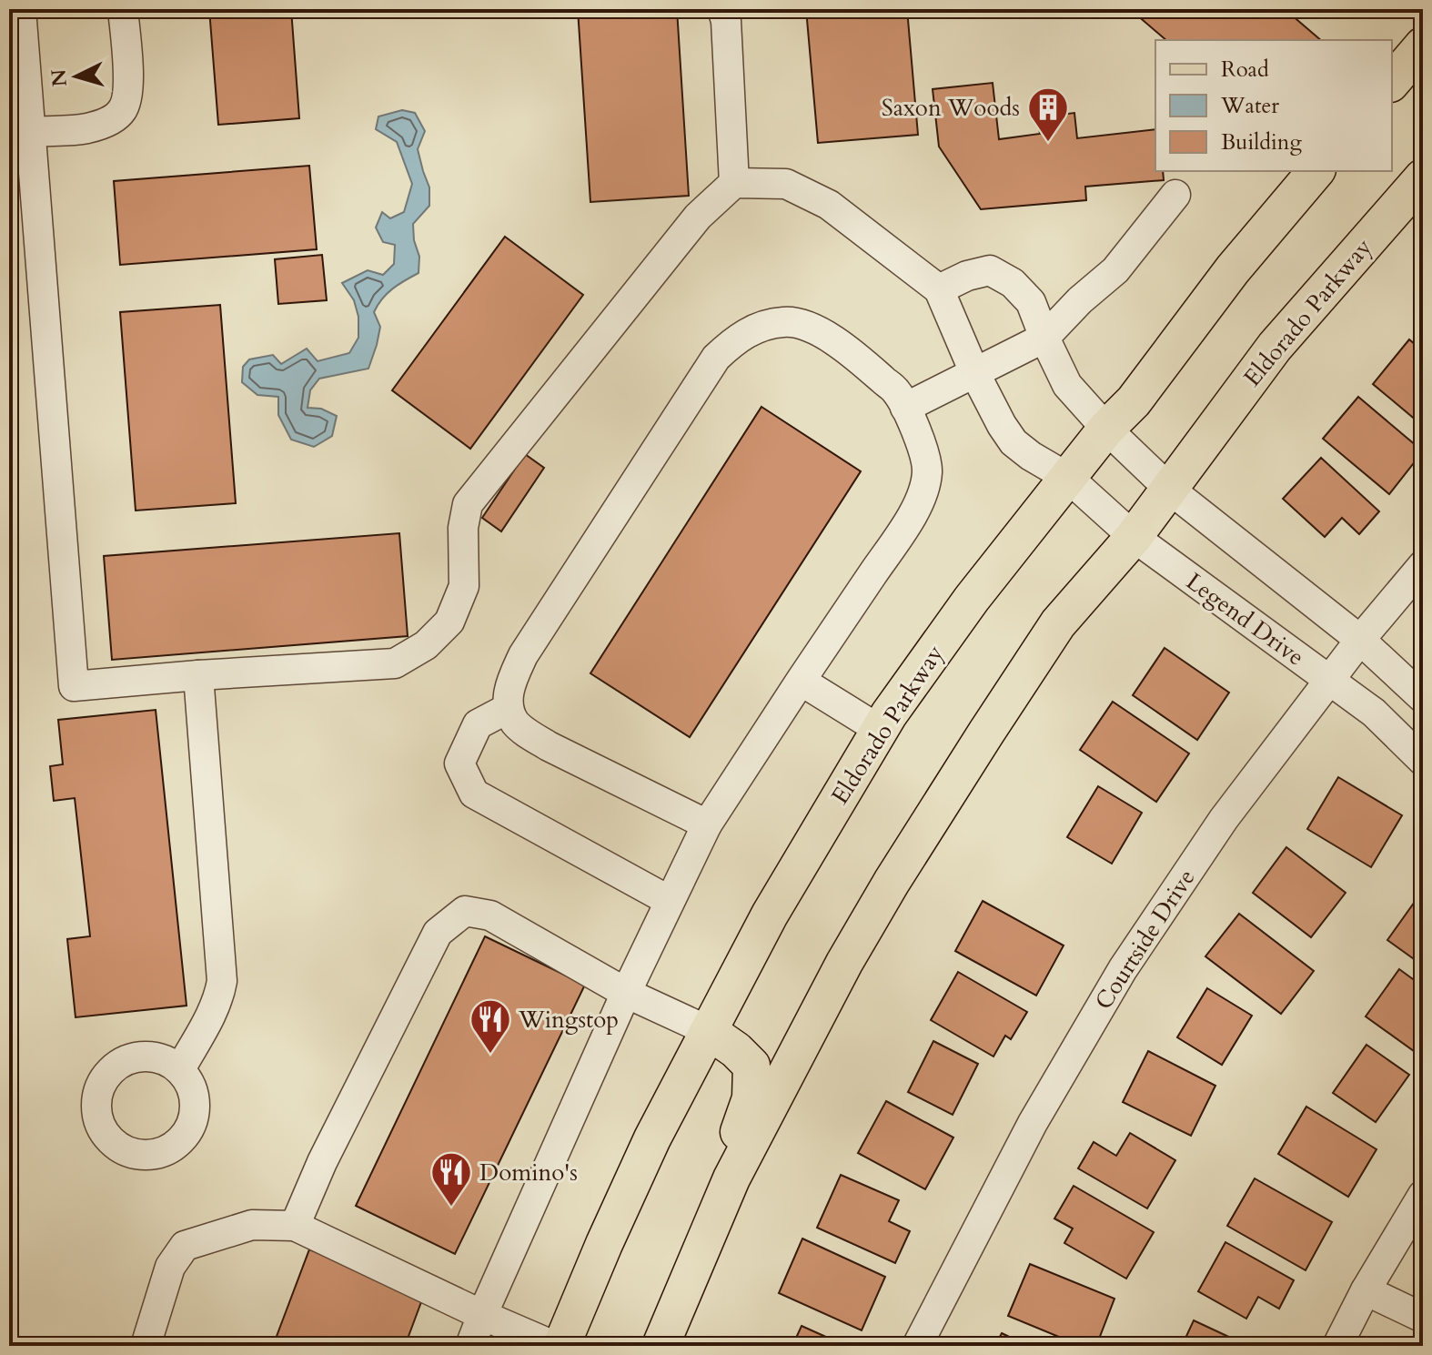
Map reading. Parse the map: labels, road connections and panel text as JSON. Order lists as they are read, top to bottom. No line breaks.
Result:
{"streets":{"main road":["Eldorado Parkway"],"street":["Legend Drive","Courtside Drive"]},"crossings":[["Eldorado Parkway","Legend Drive"],["Legend Drive","Courtside Drive"]],"places":{"building":["Saxon Woods"],"restaurant":["Wingstop","Domino's"]},"legend":["Road","Water","Building"],"north":"left"}
